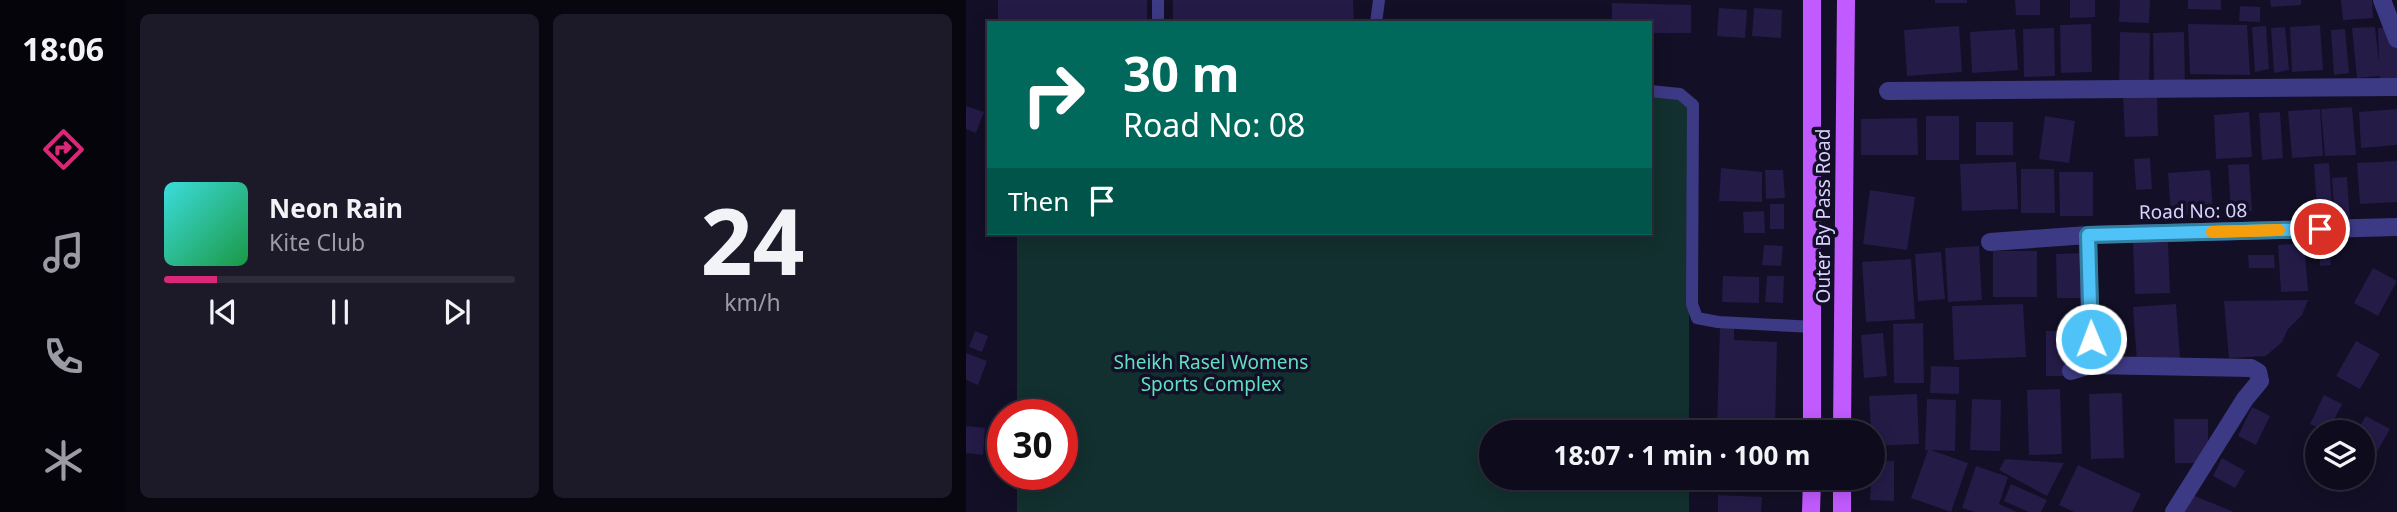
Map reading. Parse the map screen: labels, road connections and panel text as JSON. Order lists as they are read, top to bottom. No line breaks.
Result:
{"streets":{"main road":["Outer By Pass Road"],"street":["Road No: 08"]},"parks":["Sheikh Rasel Womens Sports Complex"],"page":{"tabs":"18:06","tile":["24","km/h"],"turn":["30 m","Road No: 08"],"then":"Then","song":["Neon Rain","Kite Club"],"limit":"30","trip":"18:07 · 1 min · 100 m"}}
